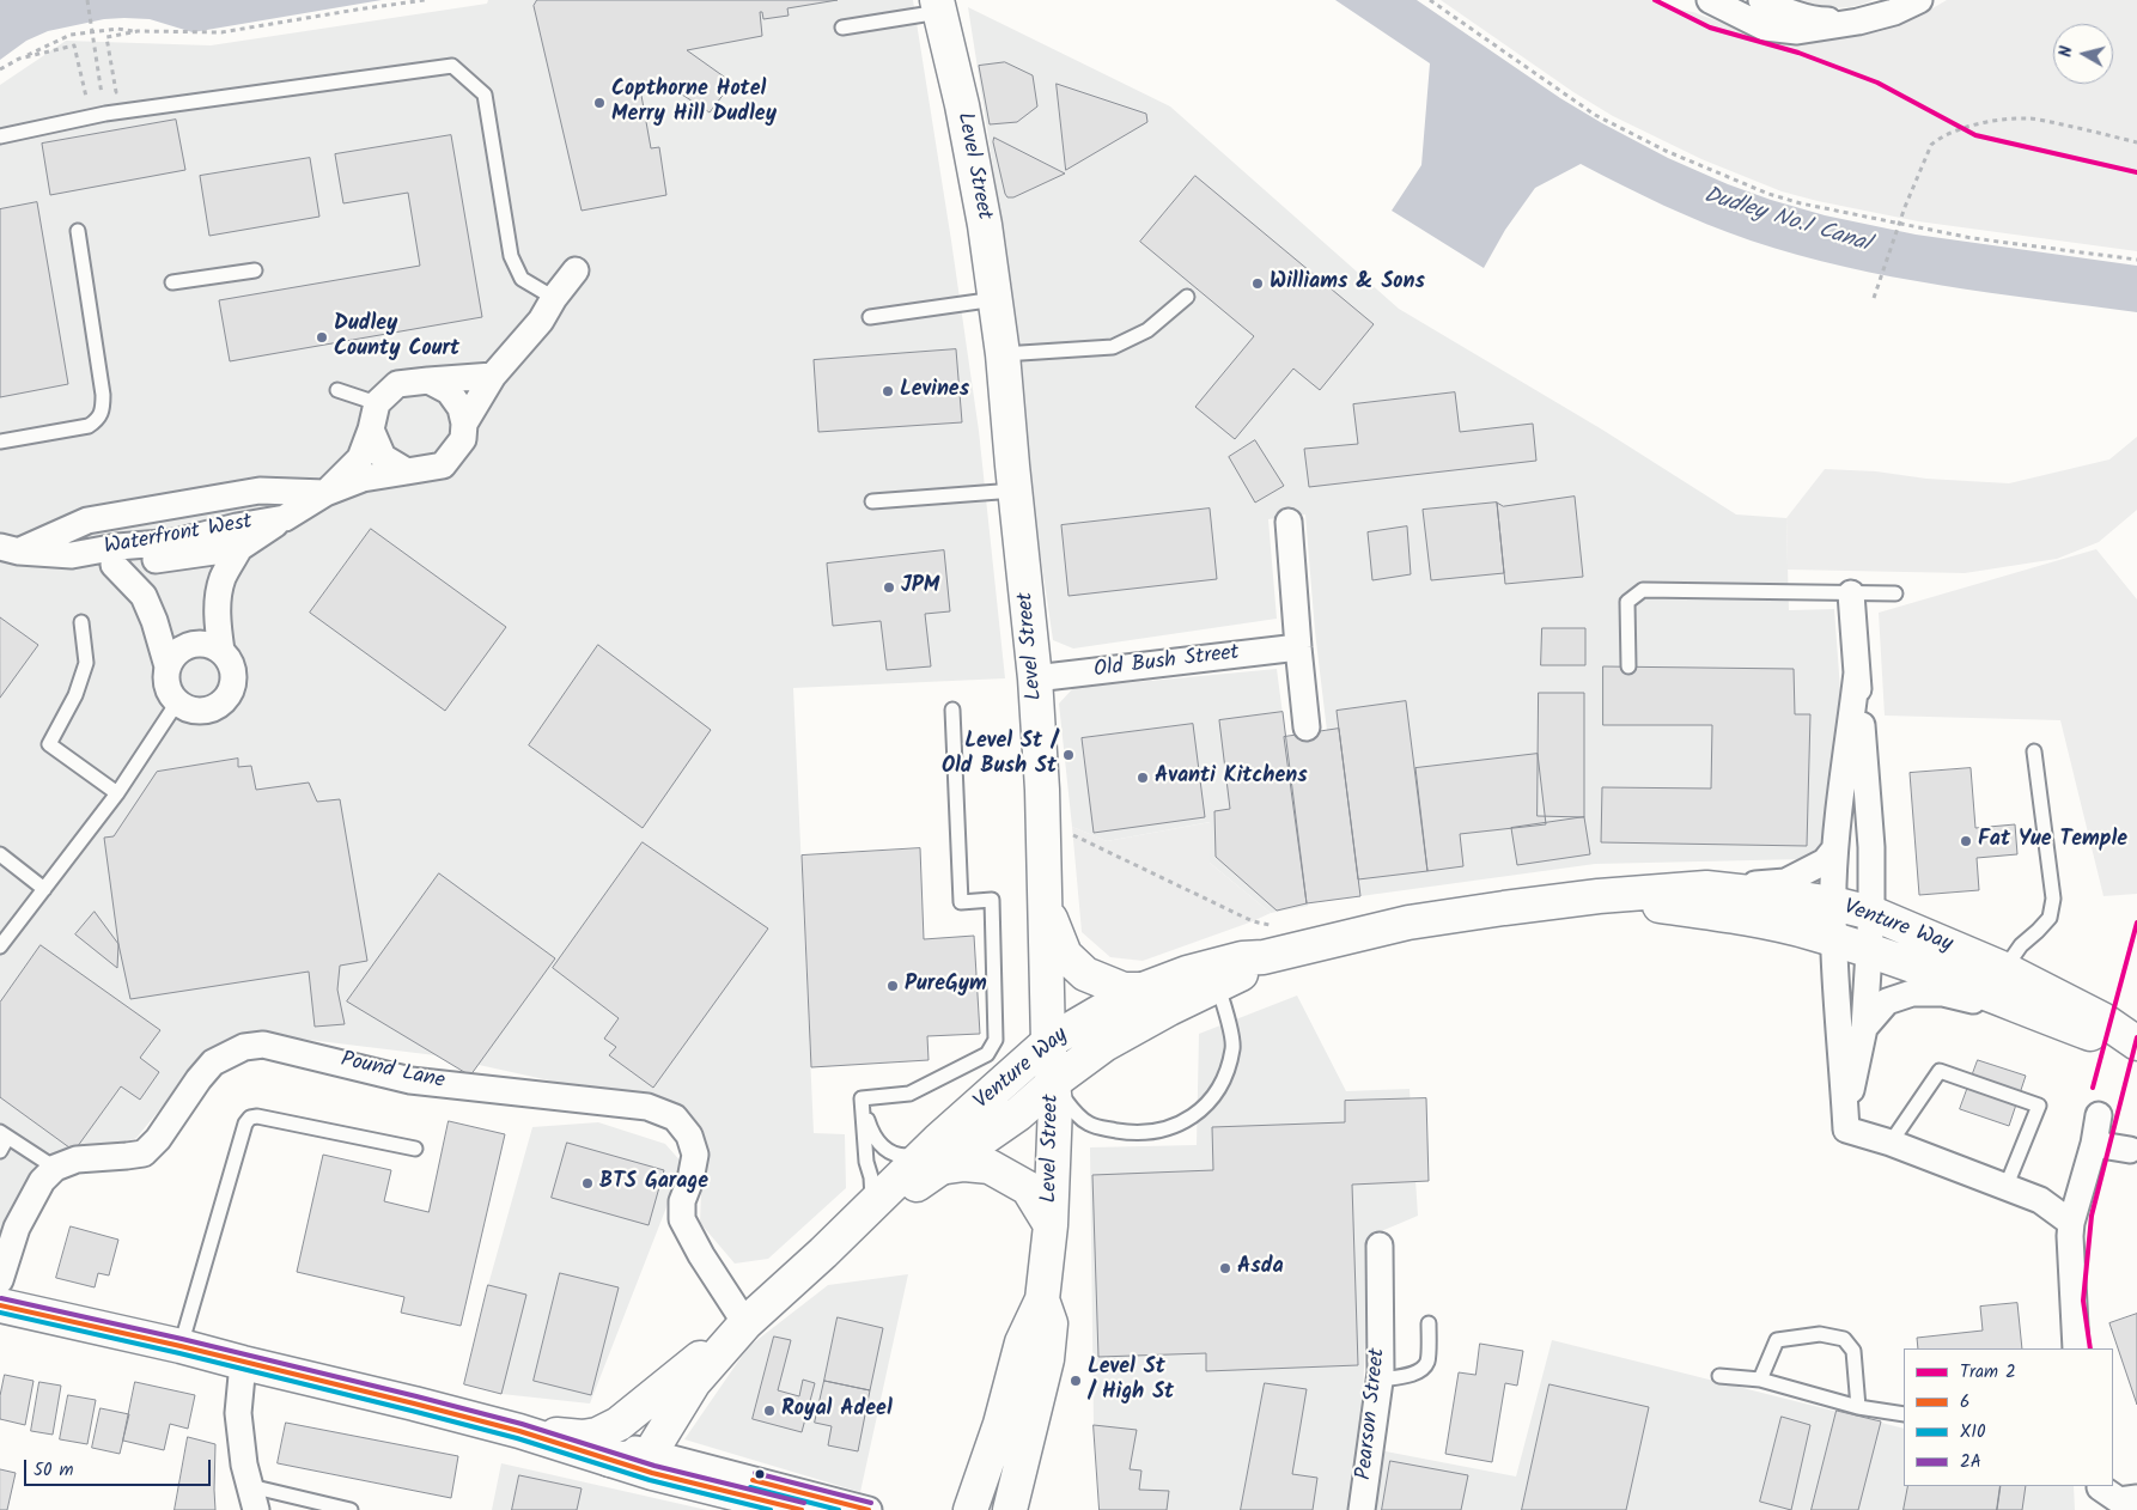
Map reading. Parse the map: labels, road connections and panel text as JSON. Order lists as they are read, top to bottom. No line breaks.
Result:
{"streets":{"main road":["Level Street","Venture Way"],"street":["Waterfront West","Old Bush Street","Pound Lane","Pearson Street"]},"crossings":[["Level Street","Old Bush Street"],["Level Street","Venture Way"],["Venture Way","Pound Lane"]],"water":["Dudley No.1 Canal"],"places":["Copthorne Hotel Merry Hill Dudley","Williams & Sons","Dudley County Court","Levines","JPM","Level St / Old Bush St","Avanti Kitchens","Fat Yue Temple","PureGym","BTS Garage","Asda","Level St / High St","Royal Adeel"],"lines":["tram line 2","transit line 2A","transit line 6","transit line X10"],"legend":["Tram 2","6","X10","2A"],"scale_bar":"50 m","north":"left"}
